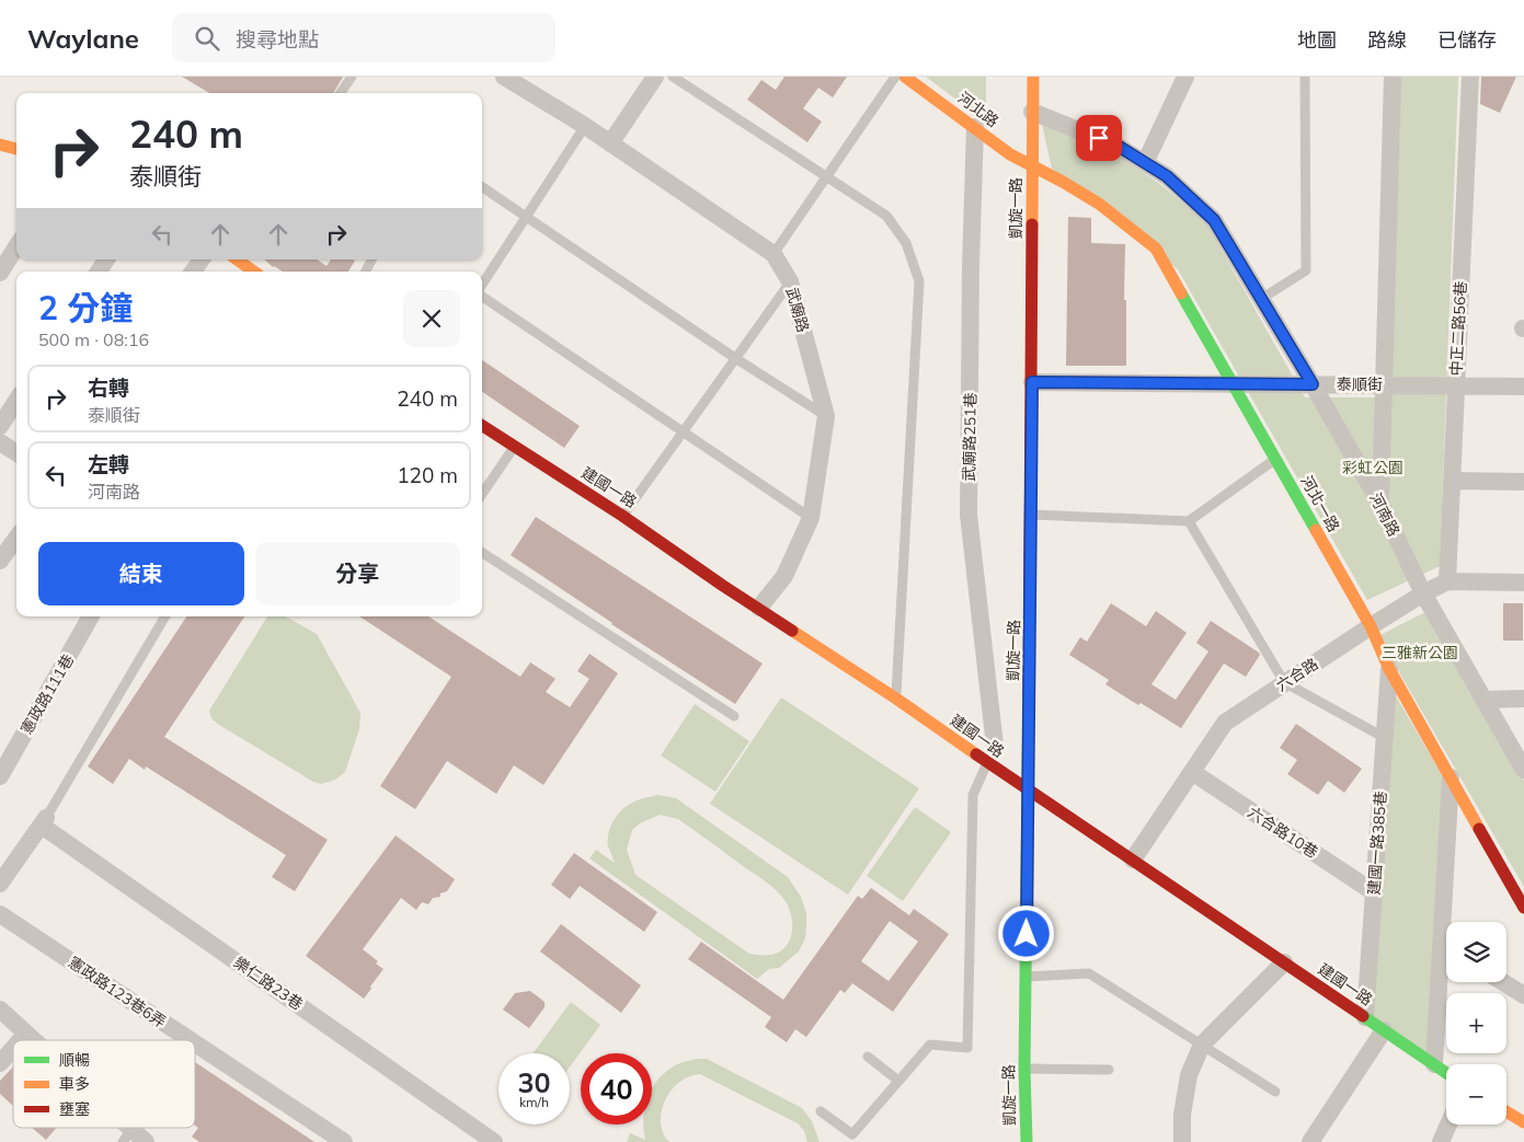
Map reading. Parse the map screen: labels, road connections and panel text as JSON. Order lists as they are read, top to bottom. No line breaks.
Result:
{"streets":{"street":["河北路","凱旋一路","武廟路","中正二路56巷","泰順街","武廟路251巷","建國一路","河北一路","河南路","六合路","憲政路111巷","六合路10巷","建國一路385巷","樂仁路23巷","憲政路123巷6弄"]},"crossings":[["河北路","凱旋一路"],["河北路","武廟路251巷"],["河北路","河北一路"],["凱旋一路","泰順街"],["凱旋一路","建國一路"],["凱旋一路","河北一路"],["凱旋一路","河南路"],["武廟路","建國一路"],["中正二路56巷","泰順街"],["中正二路56巷","六合路"],["泰順街","河北一路"],["泰順街","河南路"],["建國一路","六合路"],["建國一路","建國一路385巷"],["河北一路","六合路"],["河北一路","建國一路385巷"],["河南路","六合路"],["六合路","六合路10巷"],["六合路10巷","建國一路385巷"]],"parks":["彩虹公園","三雅新公園"],"legend":["順暢","車多","壅塞"],"page":{"header":"Waylane","search":"搜尋地點","nav":["地圖","路線","已儲存"],"turn":["240 m","泰順街"],"heading":["2 分鐘","500 m · 08:16"],"list":[{"name":"右轉","note":"泰順街","value":"240 m"},{"name":"左轉","note":"河南路","value":"120 m"}],"buttons":["結束","分享"],"map_buttons":["+","−"],"speed":"30 km/h","limit":"40"}}
